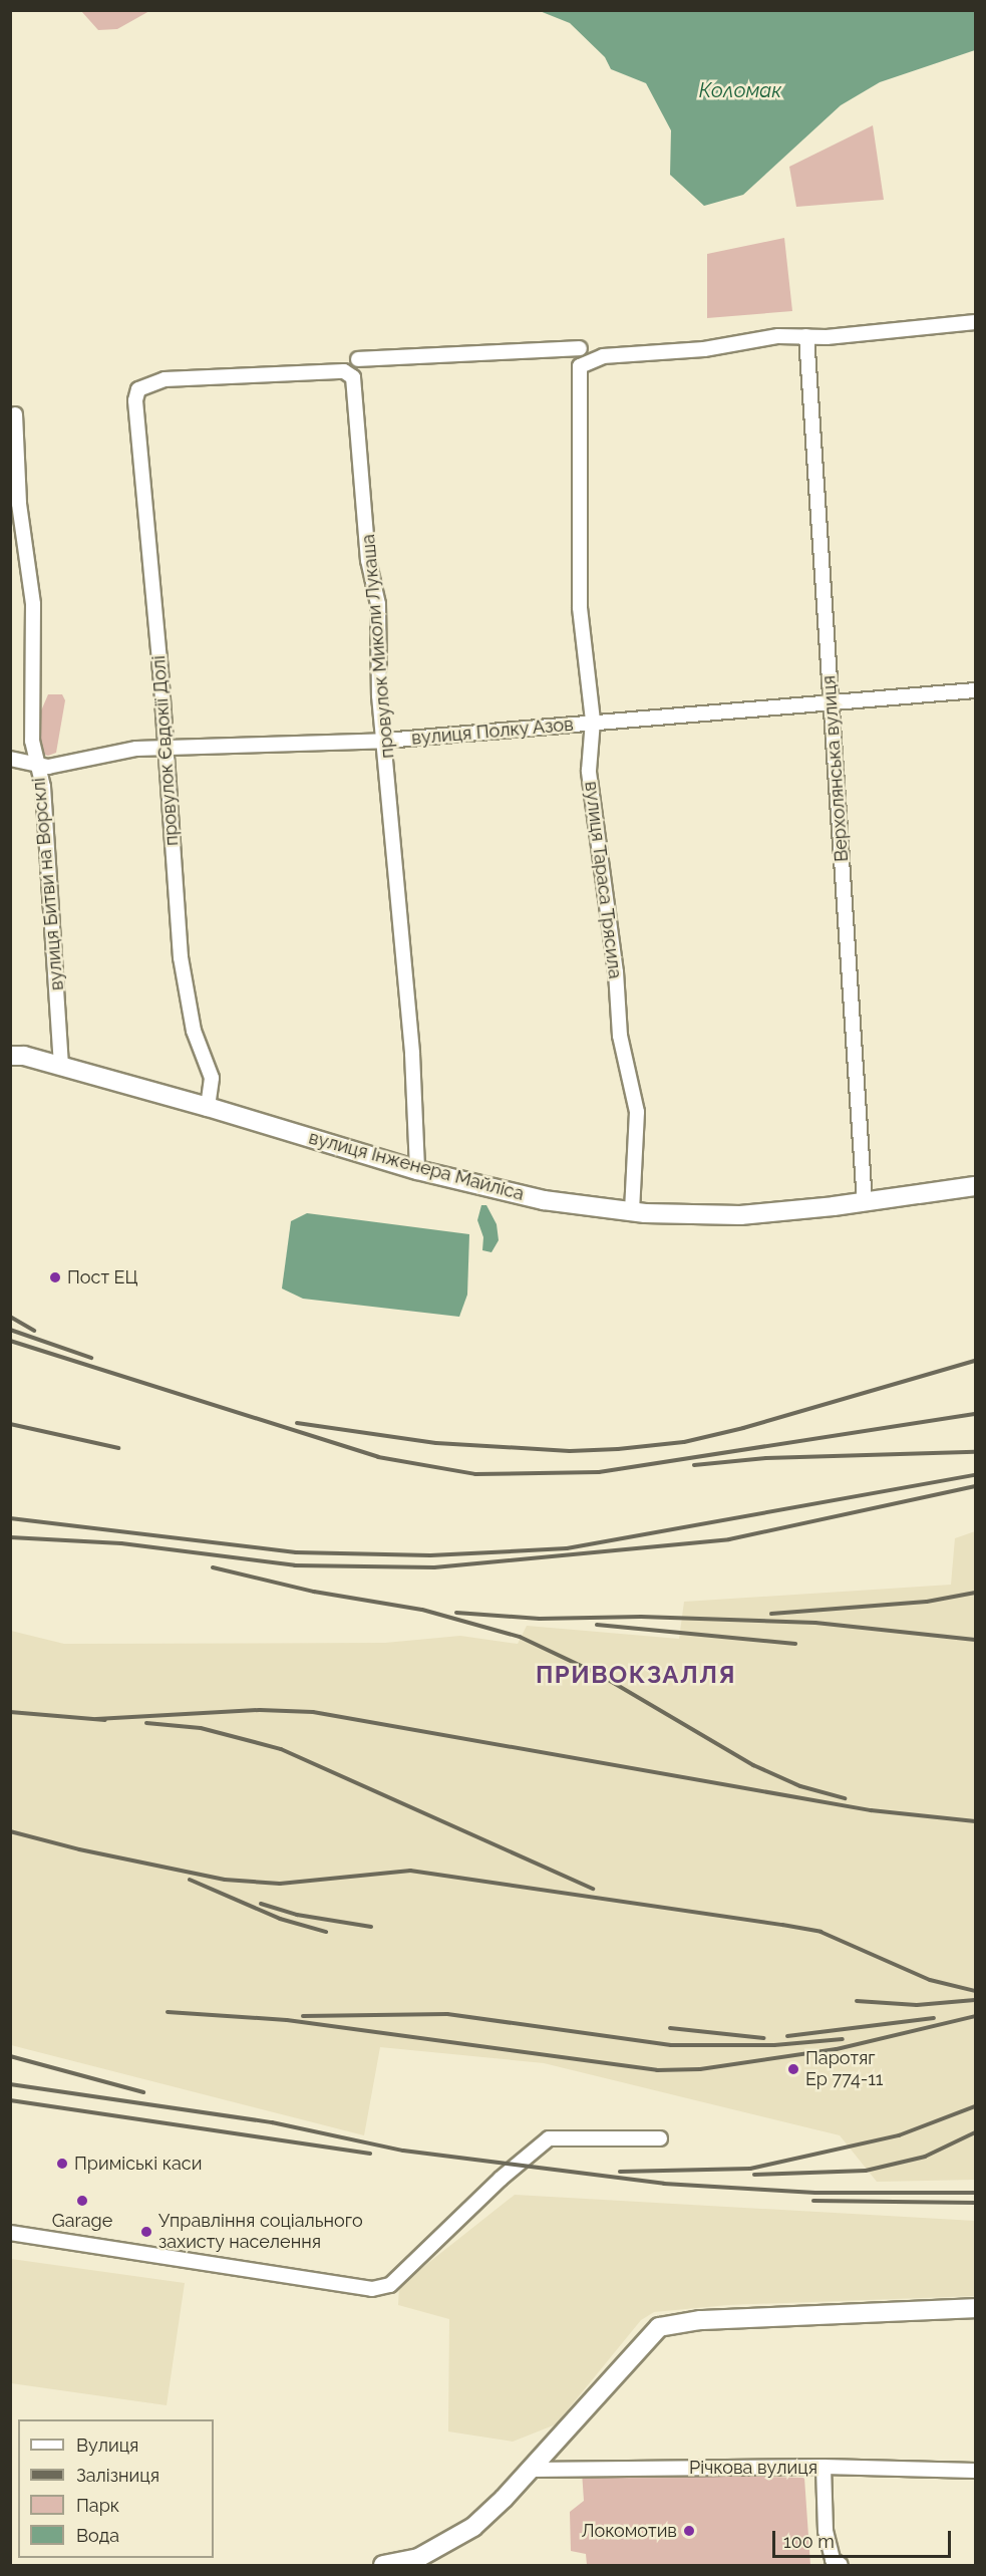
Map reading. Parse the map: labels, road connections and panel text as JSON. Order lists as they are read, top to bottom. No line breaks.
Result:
{"streets":{"street":["провулок Миколи Лукаша","вулиця Полку Азов","провулок Євдокії Долі","Верхолянська вулиця","вулиця Тараса Трясила","вулиця Битви на Ворсклі","вулиця Інженера Майліса","Річкова вулиця"]},"crossings":[["провулок Миколи Лукаша","вулиця Полку Азов"],["провулок Миколи Лукаша","провулок Євдокії Долі"],["провулок Миколи Лукаша","вулиця Інженера Майліса"],["вулиця Полку Азов","провулок Євдокії Долі"],["вулиця Полку Азов","Верхолянська вулиця"],["вулиця Полку Азов","вулиця Тараса Трясила"],["вулиця Полку Азов","вулиця Битви на Ворсклі"],["провулок Євдокії Долі","вулиця Інженера Майліса"],["Верхолянська вулиця","вулиця Тараса Трясила"],["Верхолянська вулиця","вулиця Інженера Майліса"],["вулиця Тараса Трясила","вулиця Інженера Майліса"],["вулиця Битви на Ворсклі","вулиця Інженера Майліса"]],"districts":["ПРИВОКЗАЛЛЯ"],"water":["Коломак"],"places":["Пост ЕЦ","Паротяг Ер 774-11","Приміські каси","Garage","Управління соціального захисту населення","Локомотив"],"legend":["Вулиця","Залізниця","Парк","Вода"],"scale_bar":"100 m"}
